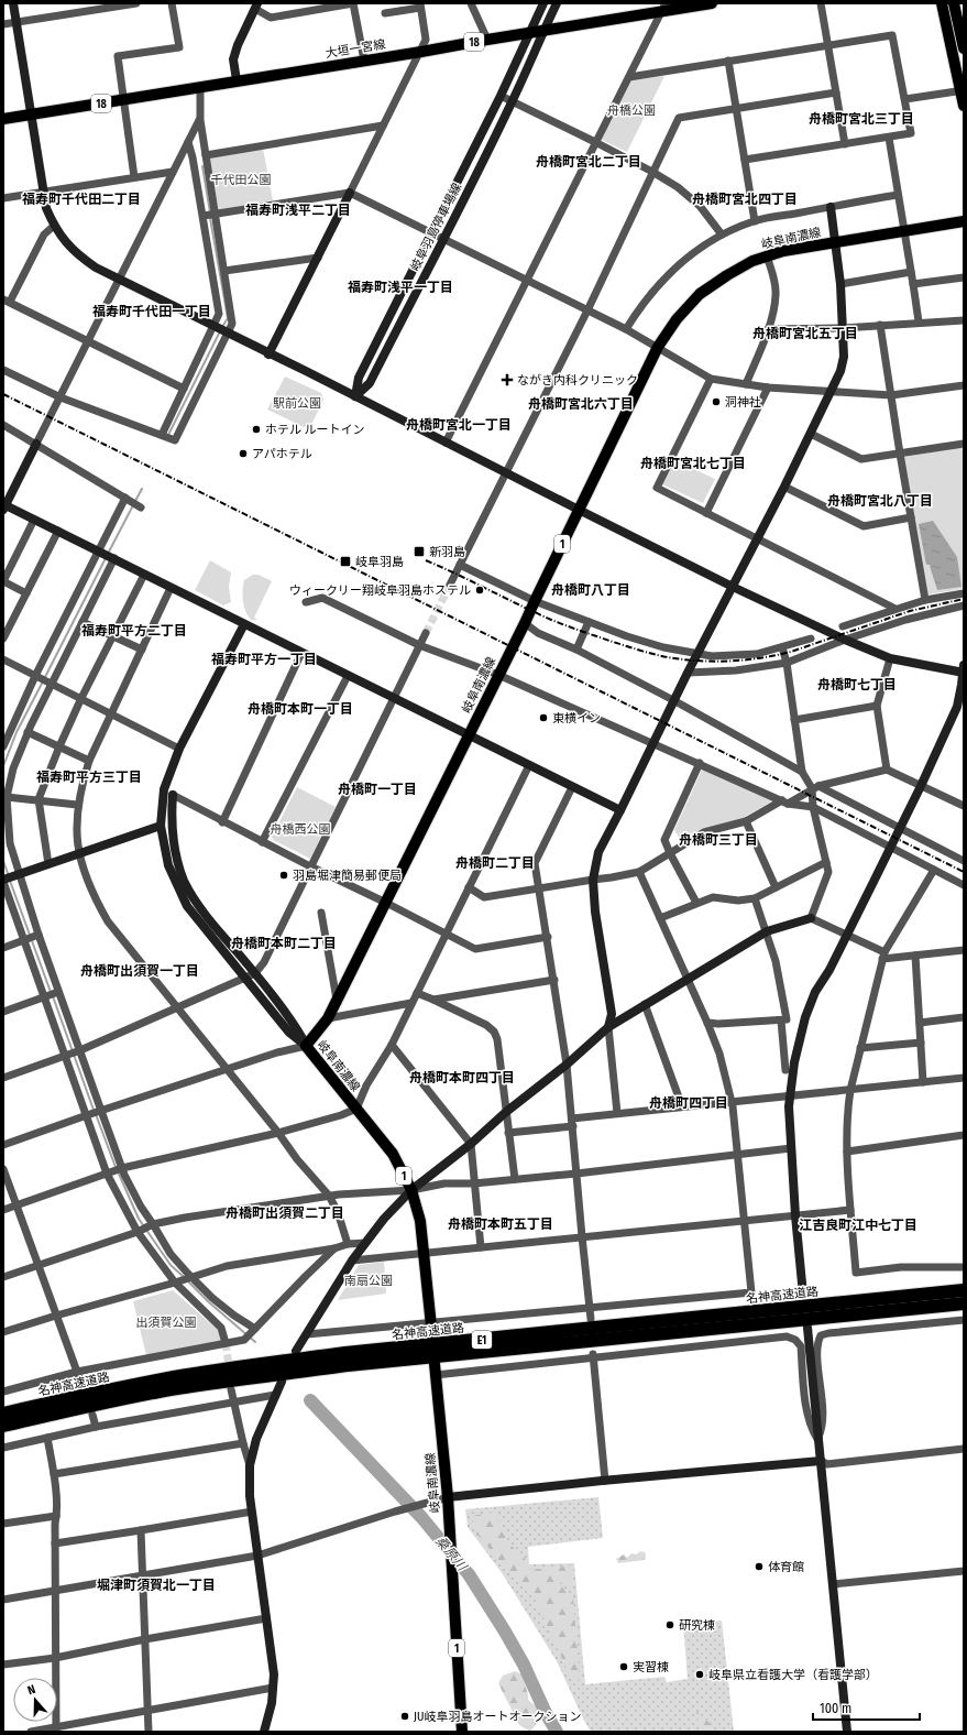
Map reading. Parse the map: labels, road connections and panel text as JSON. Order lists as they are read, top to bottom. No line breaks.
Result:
{"streets":{"highway":["名神高速道路","E1"],"main road":["18","大垣一宮線","岐阜南濃線","1"],"street":["岐阜羽島停車場線"]},"crossings":[["大垣一宮線","岐阜羽島停車場線"]],"districts":["舟橋町宮北三丁目","舟橋町宮北二丁目","福寿町千代田二丁目","舟橋町宮北四丁目","福寿町浅平二丁目","福寿町浅平一丁目","福寿町千代田一丁目","舟橋町宮北五丁目","舟橋町宮北六丁目","舟橋町宮北一丁目","舟橋町宮北七丁目","舟橋町宮北八丁目","舟橋町八丁目","福寿町平方二丁目","福寿町平方一丁目","舟橋町七丁目","舟橋町本町一丁目","福寿町平方三丁目","舟橋町一丁目","舟橋町三丁目","舟橋町二丁目","舟橋町本町二丁目","舟橋町出須賀一丁目","舟橋町本町四丁目","舟橋町四丁目","舟橋町出須賀二丁目","舟橋町本町五丁目","江吉良町江中七丁目","堀津町須賀北一丁目"],"water":["桑原川"],"parks":["舟橋公園","千代田公園","駅前公園","舟橋西公園","南扇公園","出須賀公園"],"places":{"health":["ながき内科クリニック"],"other":["洞神社","ホテル ルートイン","アパホテル","ウィークリー翔岐阜羽島ホステル","東横イン","羽島堀津簡易郵便局","体育館","研究棟","実習棟","岐阜県立看護大学（看護学部）","JU岐阜羽島オートオークション"],"transit":["新羽島","岐阜羽島"]},"scale_bar":"100 m","north":"top"}
